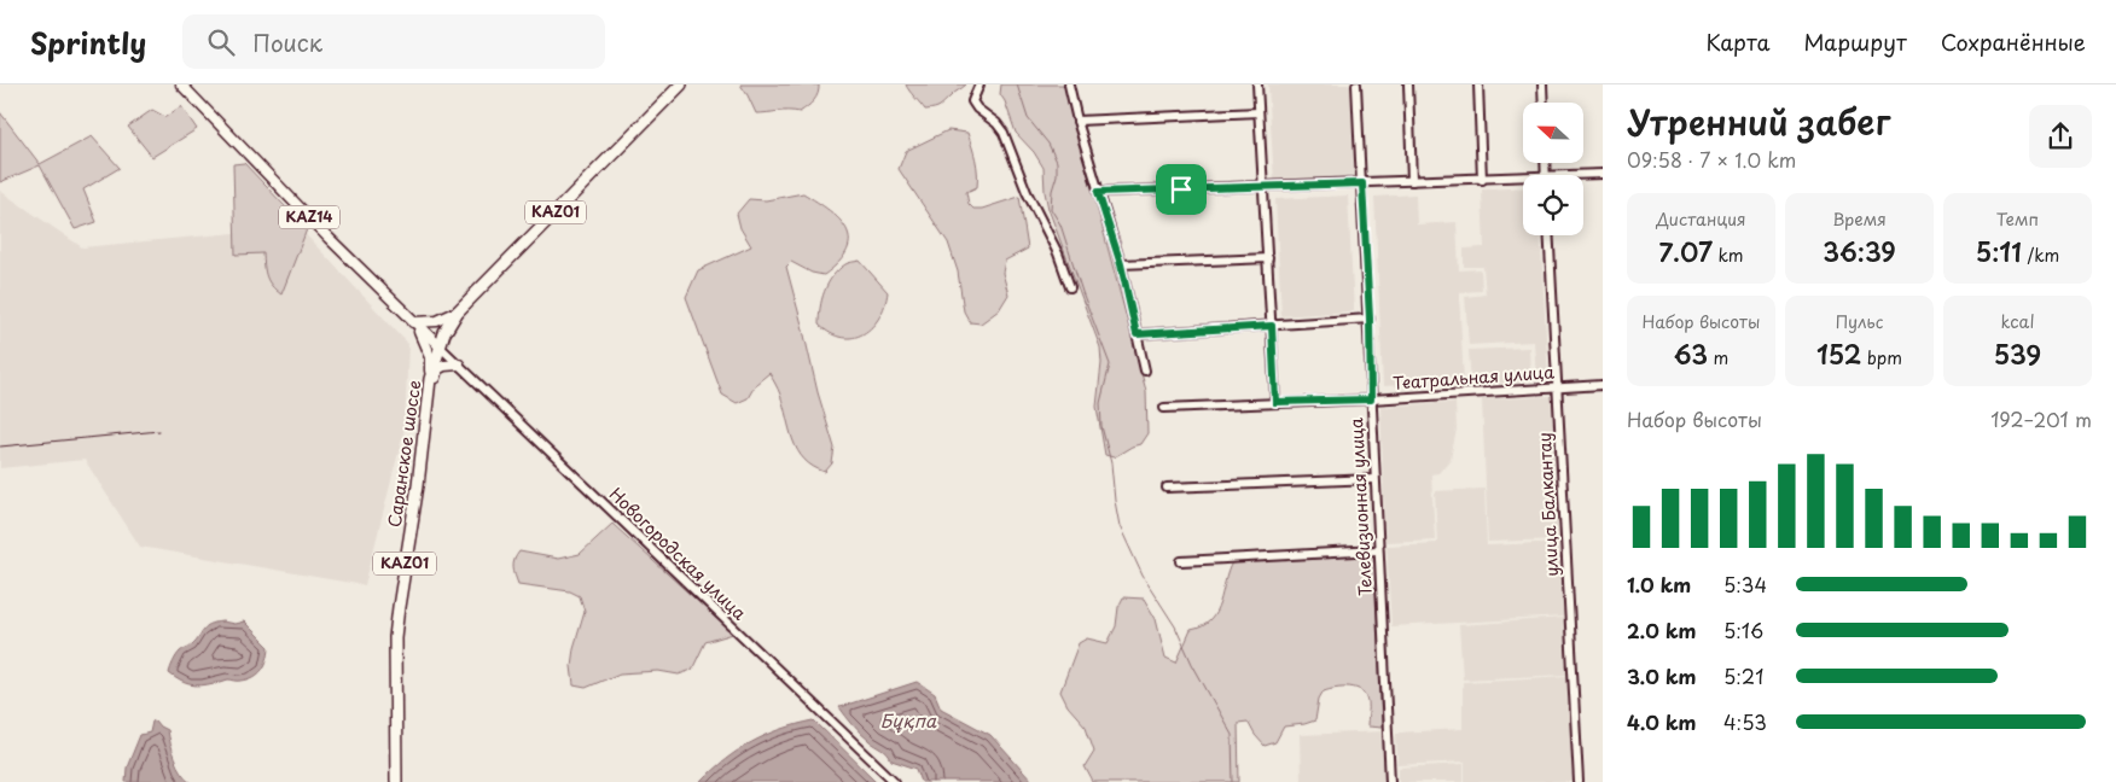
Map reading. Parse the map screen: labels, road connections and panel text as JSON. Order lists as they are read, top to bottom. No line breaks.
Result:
{"streets":{"highway":["KАZ01","Саранское шоссе","KAZ01"],"main road":["KAZ14"],"street":["Театральная улица","улица Балкантау","Телевизионная улица","Новогородская улица"]},"crossings":[["KАZ01","KAZ14"],["KАZ01","Саранское шоссе"],["KАZ01","Новогородская улица"],["KAZ14","Саранское шоссе"],["KAZ14","Новогородская улица"],["Театральная улица","улица Балкантау"],["Театральная улица","Телевизионная улица"],["Саранское шоссе","Новогородская улица"]],"water":["Бұқпа"],"north":"left","page":{"header":"Sprintly","search":"Поиск","nav":["Карта","Маршрут","Сохранённые"],"heading":["Утренний забег","09:58 · 7 × 1.0 km"],"stats":[["Дистанция","7.07 km"],["Время","36:39"],["Темп","5:11 /km"],["Набор высоты","63 m"],["Пульс","152 bpm"],["kcal","539"]],"chart":["Набор высоты","192–201 m"],"list":[{"name":"1.0 km","note":"5:34"},{"name":"2.0 km","note":"5:16"},{"name":"3.0 km","note":"5:21"},{"name":"4.0 km","note":"4:53"}]}}
